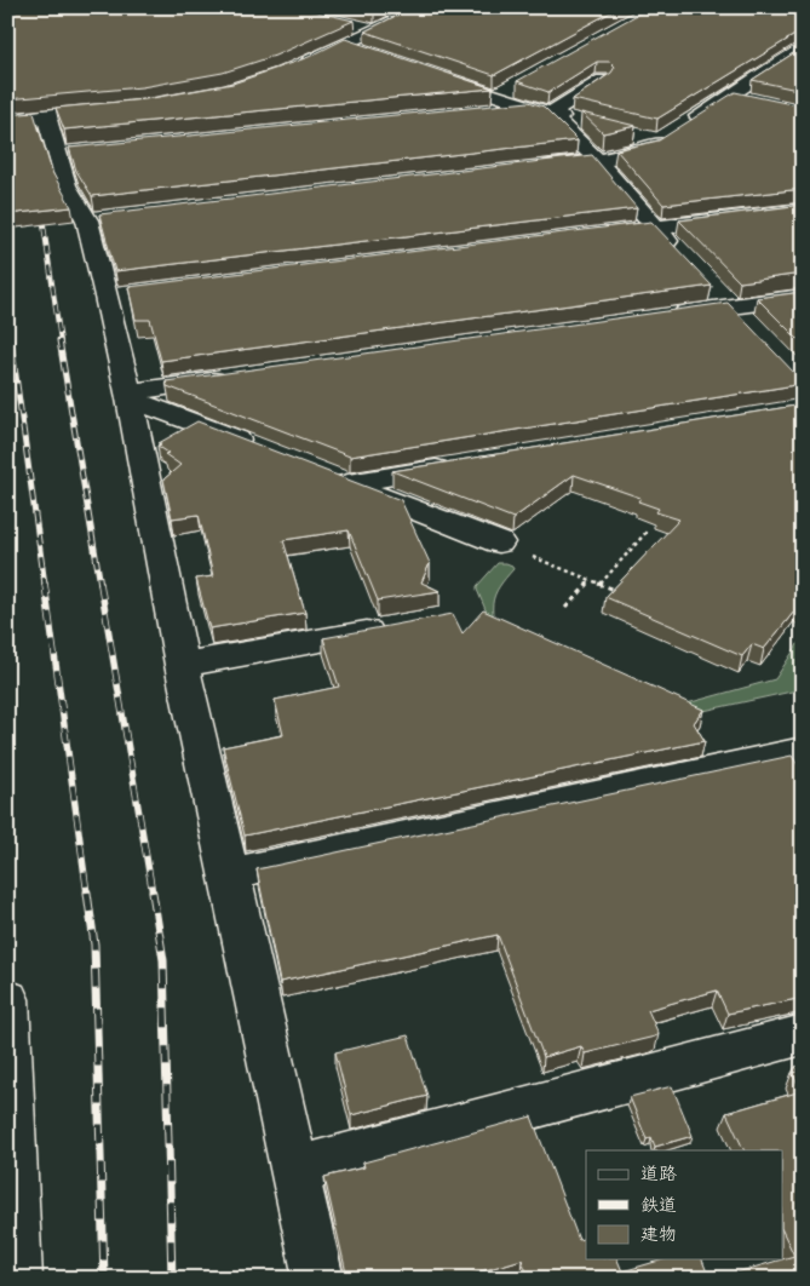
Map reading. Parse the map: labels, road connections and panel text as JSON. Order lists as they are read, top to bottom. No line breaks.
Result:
{"legend":["道路","鉄道","建物"]}
